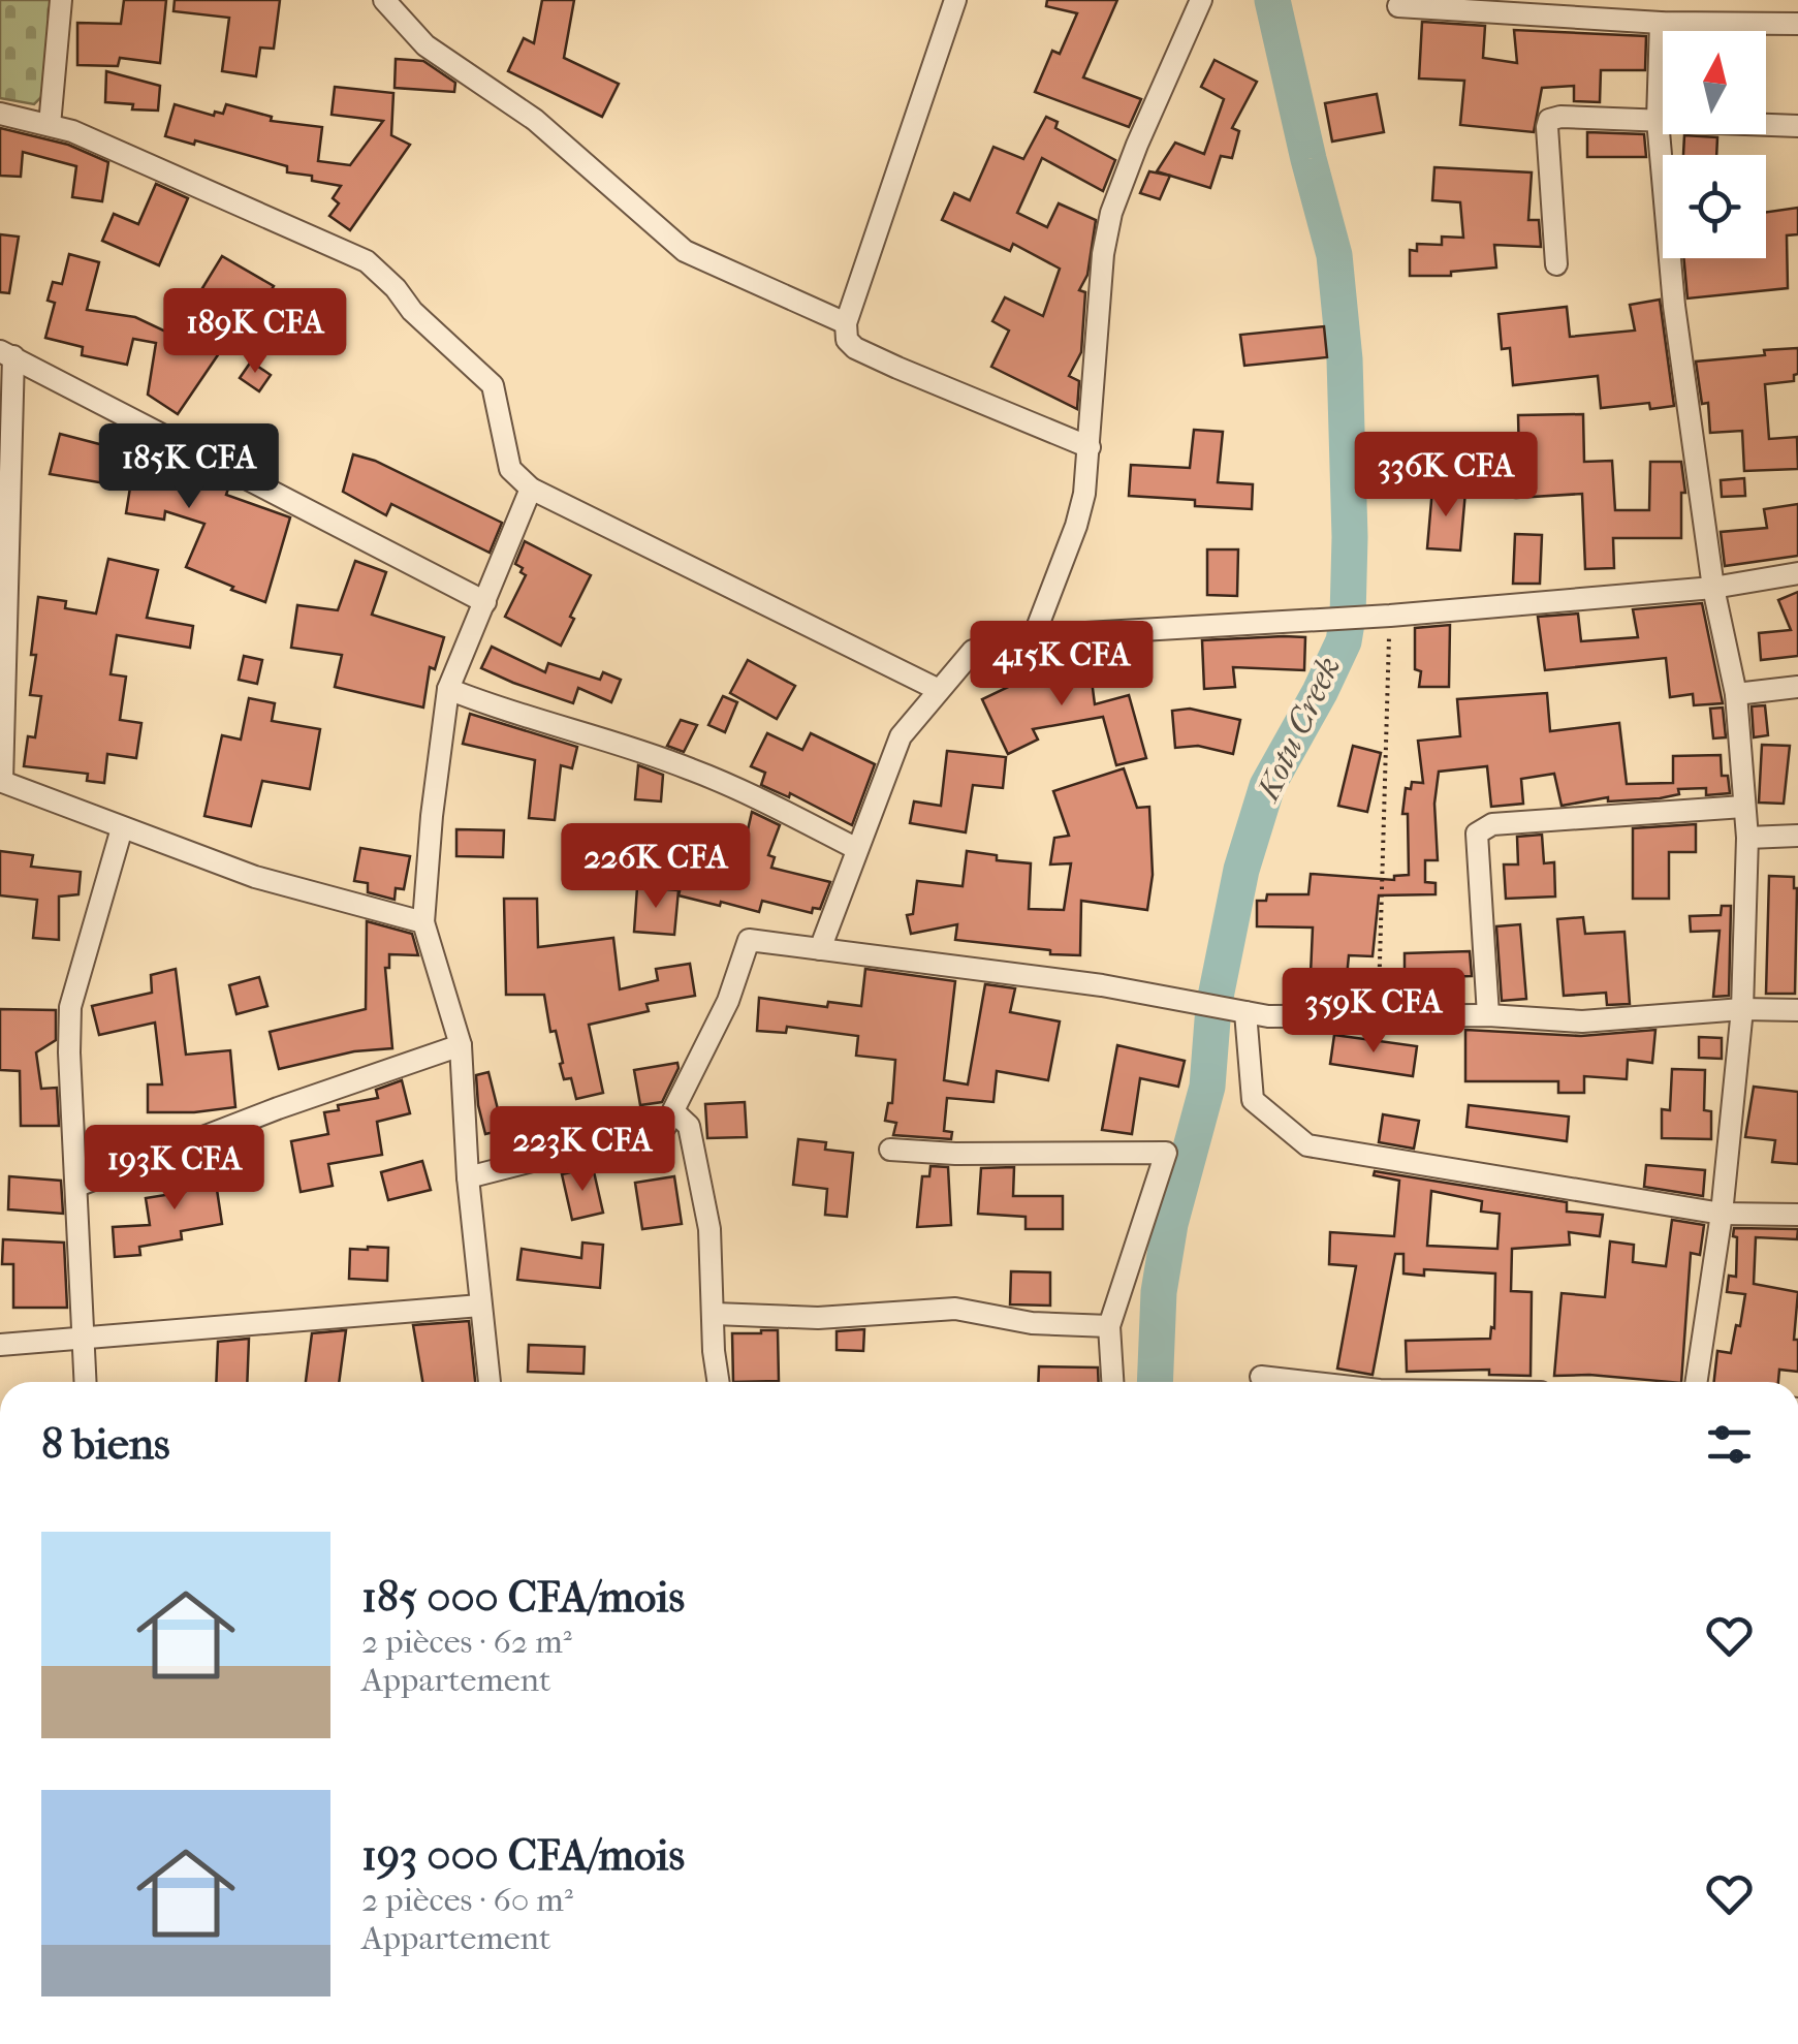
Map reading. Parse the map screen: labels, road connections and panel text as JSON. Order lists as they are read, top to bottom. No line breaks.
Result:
{"water":["Kotu Creek"],"north":"top","page":{"price":["189K CFA","185K CFA","336K CFA","415K CFA","226K CFA","359K CFA","223K CFA","193K CFA"],"heading":"8 biens","list":[{"name":"185 000 CFA/mois","note":"2 pièces · 62 m² · Appartement"},{"name":"193 000 CFA/mois","note":"2 pièces · 60 m² · Appartement"}]}}
